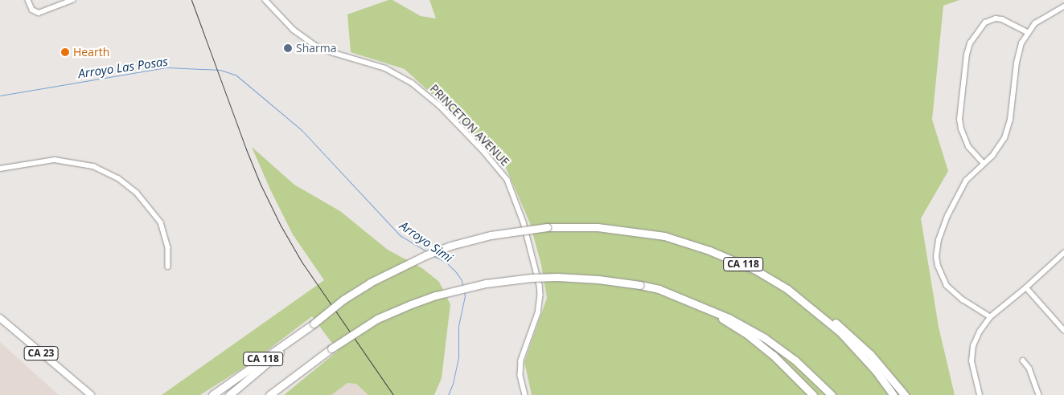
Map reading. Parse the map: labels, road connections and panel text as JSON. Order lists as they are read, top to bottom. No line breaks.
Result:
{"streets":{"highway":["CA 118"],"main road":["CA 23"],"street":["PRINCETON AVENUE"]},"water":["Arroyo Las Posas","Arroyo Simi"],"places":["Sharma","Hearth"]}
